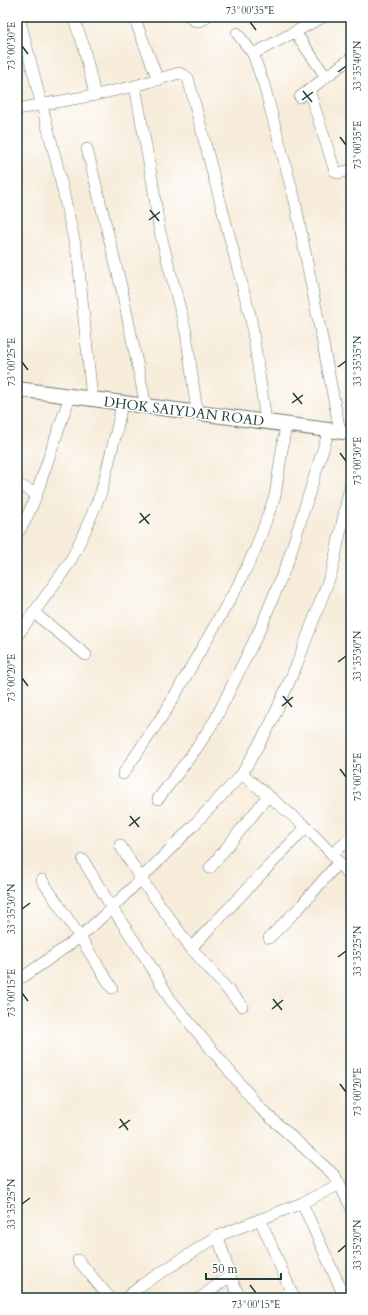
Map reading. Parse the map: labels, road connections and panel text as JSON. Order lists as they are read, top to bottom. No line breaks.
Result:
{"streets":{"main road":["DHOK SAIYDAN ROAD"]},"scale_bar":"50 m","coordinates":["73°00'35\"E","73°00'30\"E","33°35'40\"N","33°35'35\"N","73°00'25\"E","33°35'30\"N","73°00'20\"E","33°35'25\"N","73°00'15\"E","33°35'20\"N"]}
